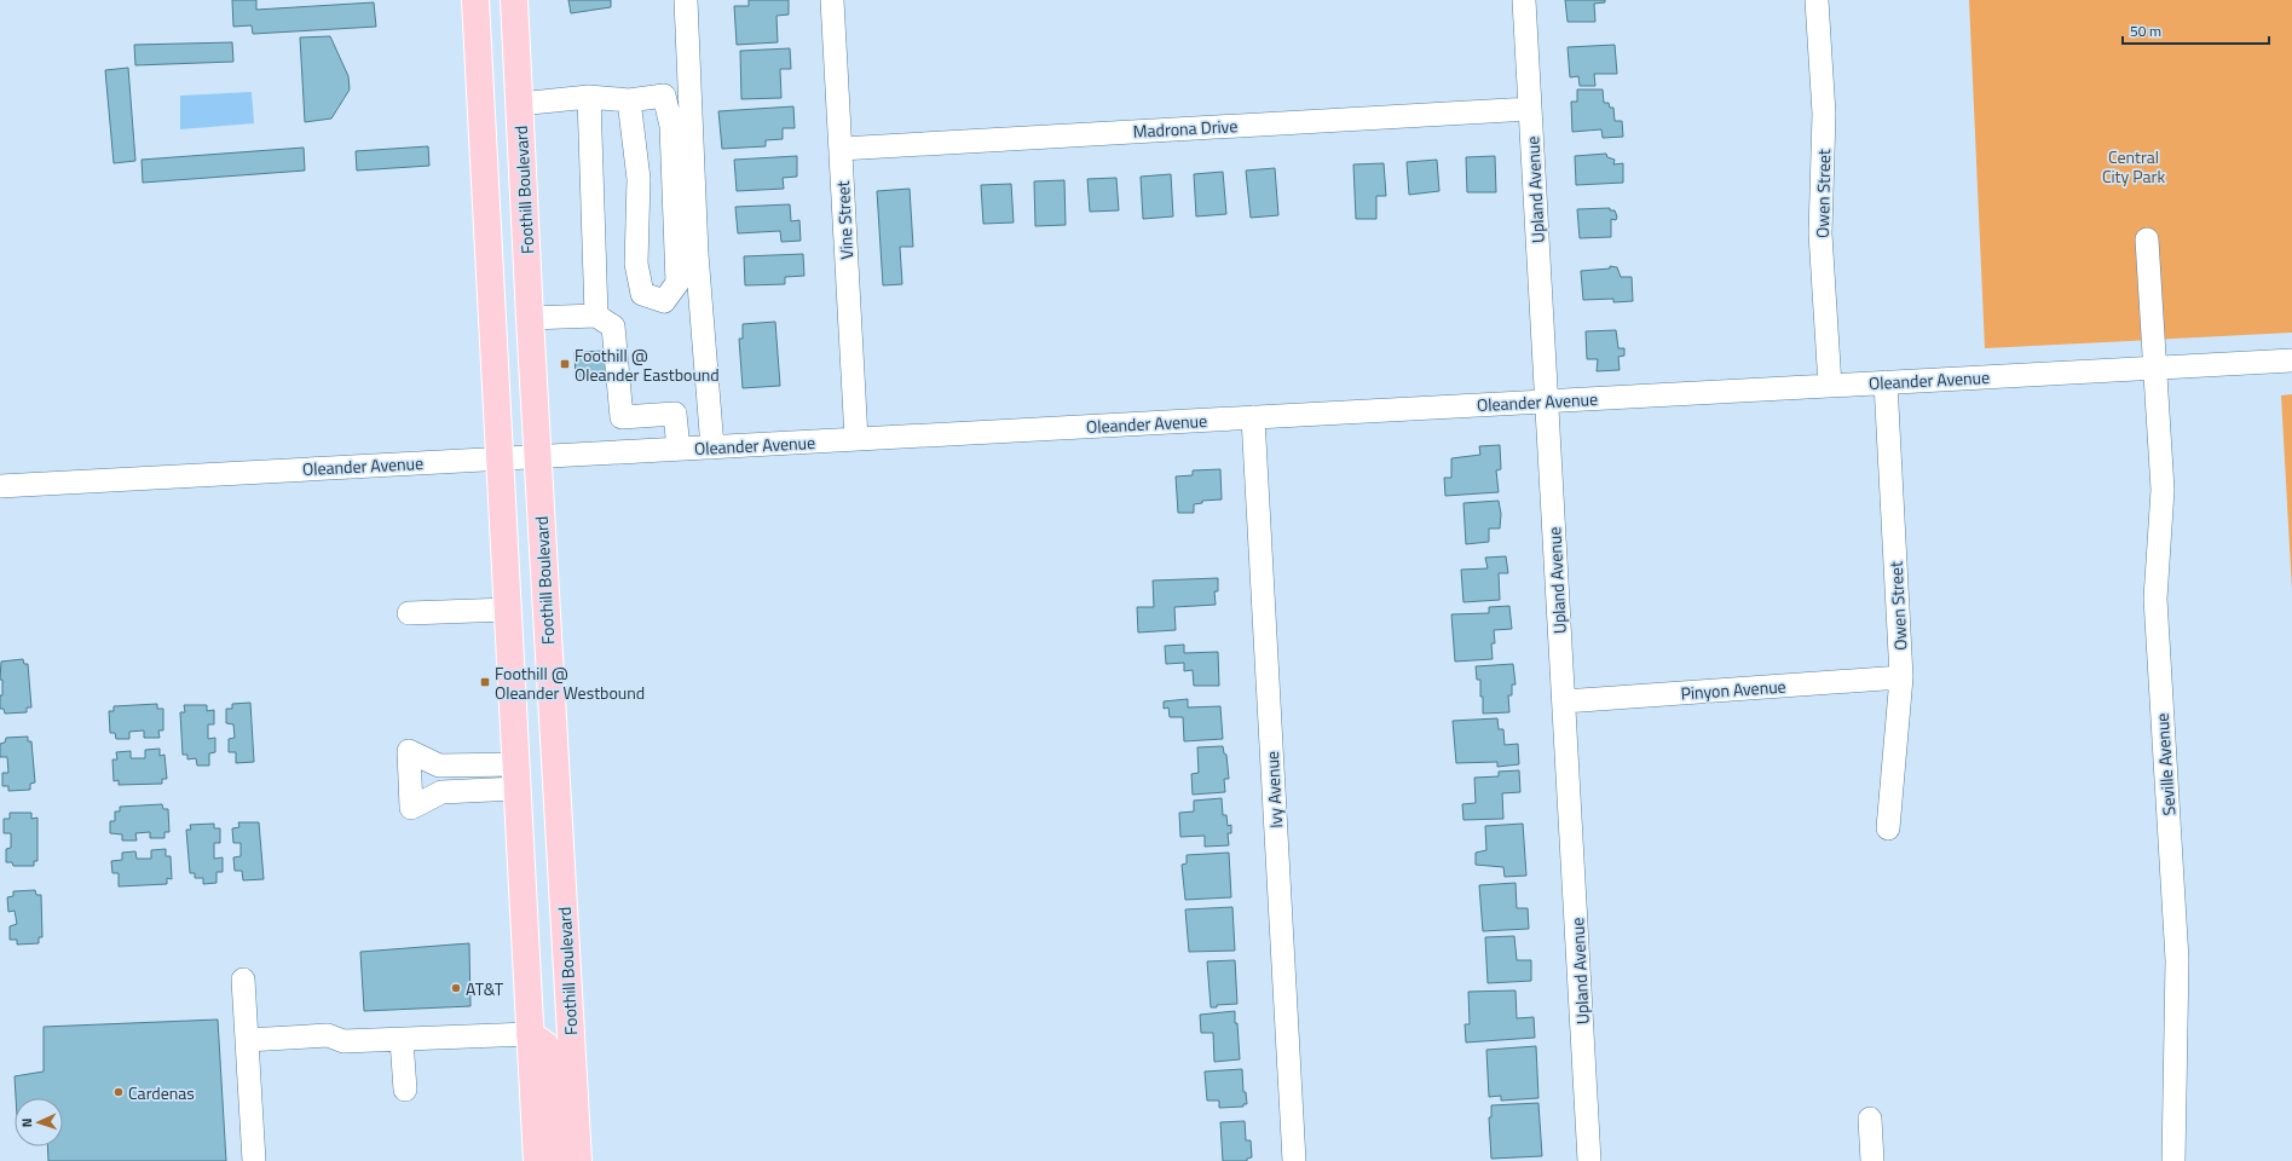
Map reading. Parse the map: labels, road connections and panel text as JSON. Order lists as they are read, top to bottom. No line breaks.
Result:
{"streets":{"main road":["Foothill Boulevard"],"street":["Madrona Drive","Upland Avenue","Owen Street","Vine Street","Oleander Avenue","Pinyon Avenue","Seville Avenue","Ivy Avenue"]},"crossings":[["Madrona Drive","Upland Avenue"],["Madrona Drive","Vine Street"],["Foothill Boulevard","Oleander Avenue"],["Upland Avenue","Oleander Avenue"],["Upland Avenue","Pinyon Avenue"],["Owen Street","Oleander Avenue"],["Owen Street","Pinyon Avenue"],["Vine Street","Oleander Avenue"],["Oleander Avenue","Seville Avenue"],["Oleander Avenue","Ivy Avenue"]],"parks":["Central City Park"],"places":{"transit":["Foothill @ Oleander Eastbound","Foothill @ Oleander Westbound"],"other":["AT&T","Cardenas"]},"scale_bar":"50 m","north":"left"}
